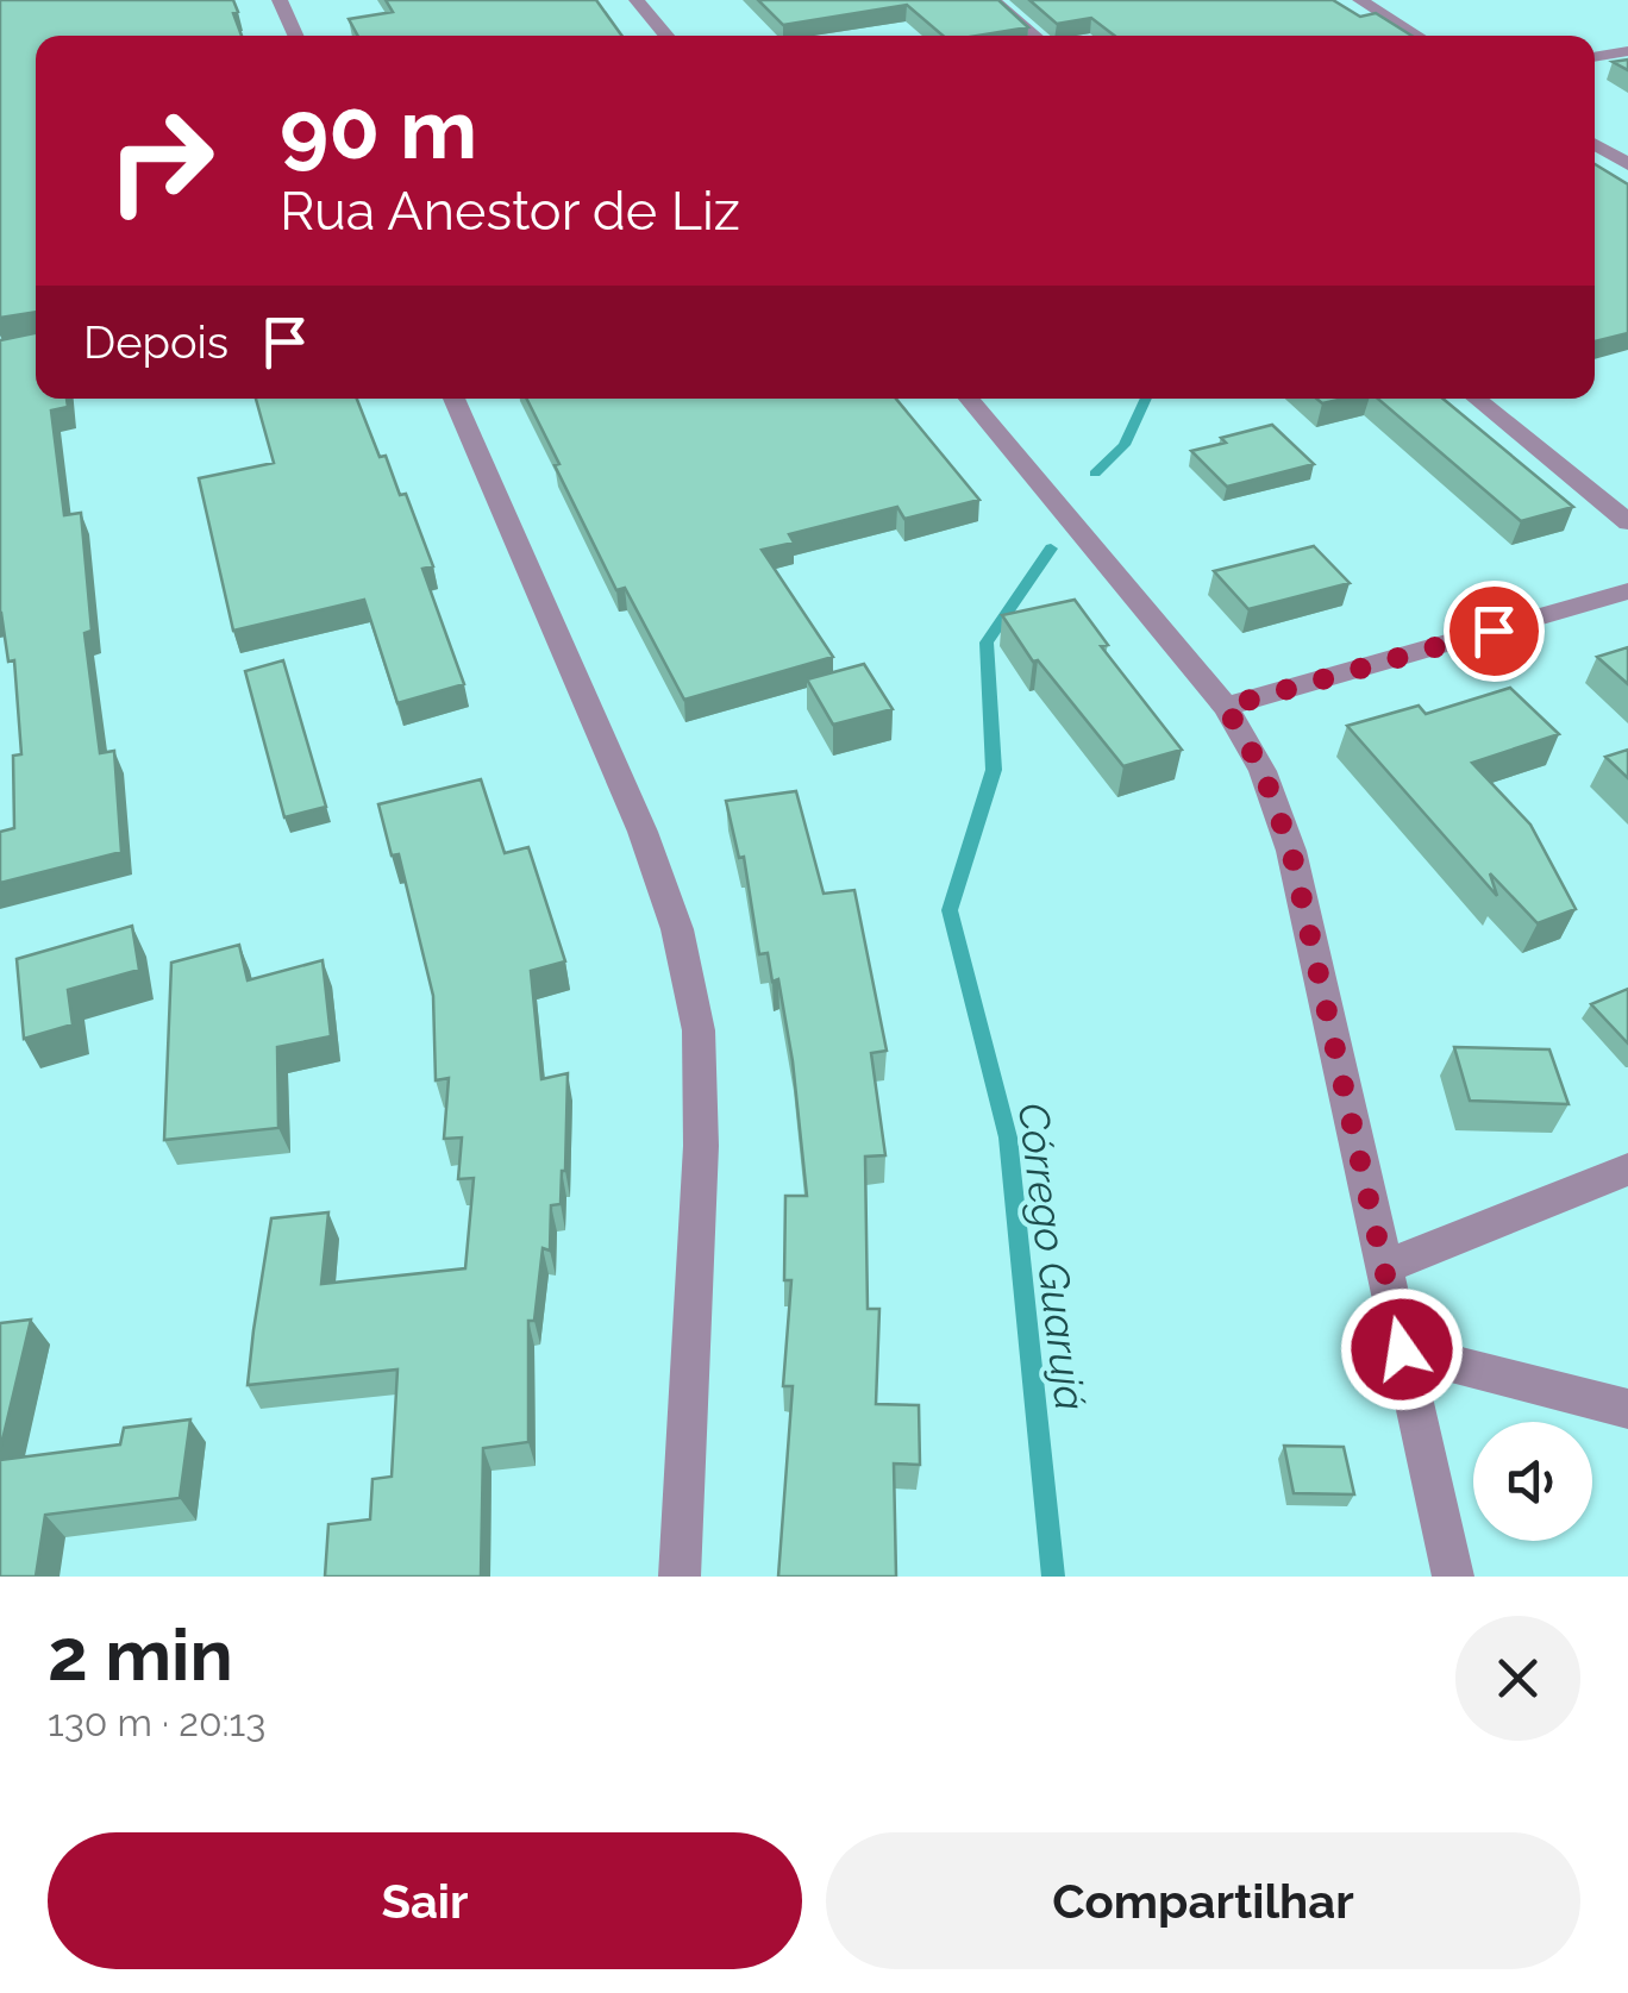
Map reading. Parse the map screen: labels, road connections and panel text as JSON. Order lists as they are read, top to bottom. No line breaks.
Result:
{"water":["Córrego Guarujá"],"page":{"turn":["90 m","Rua Anestor de Liz"],"then":"Depois","heading":["2 min","130 m · 20:13"],"buttons":["Sair","Compartilhar"]}}
